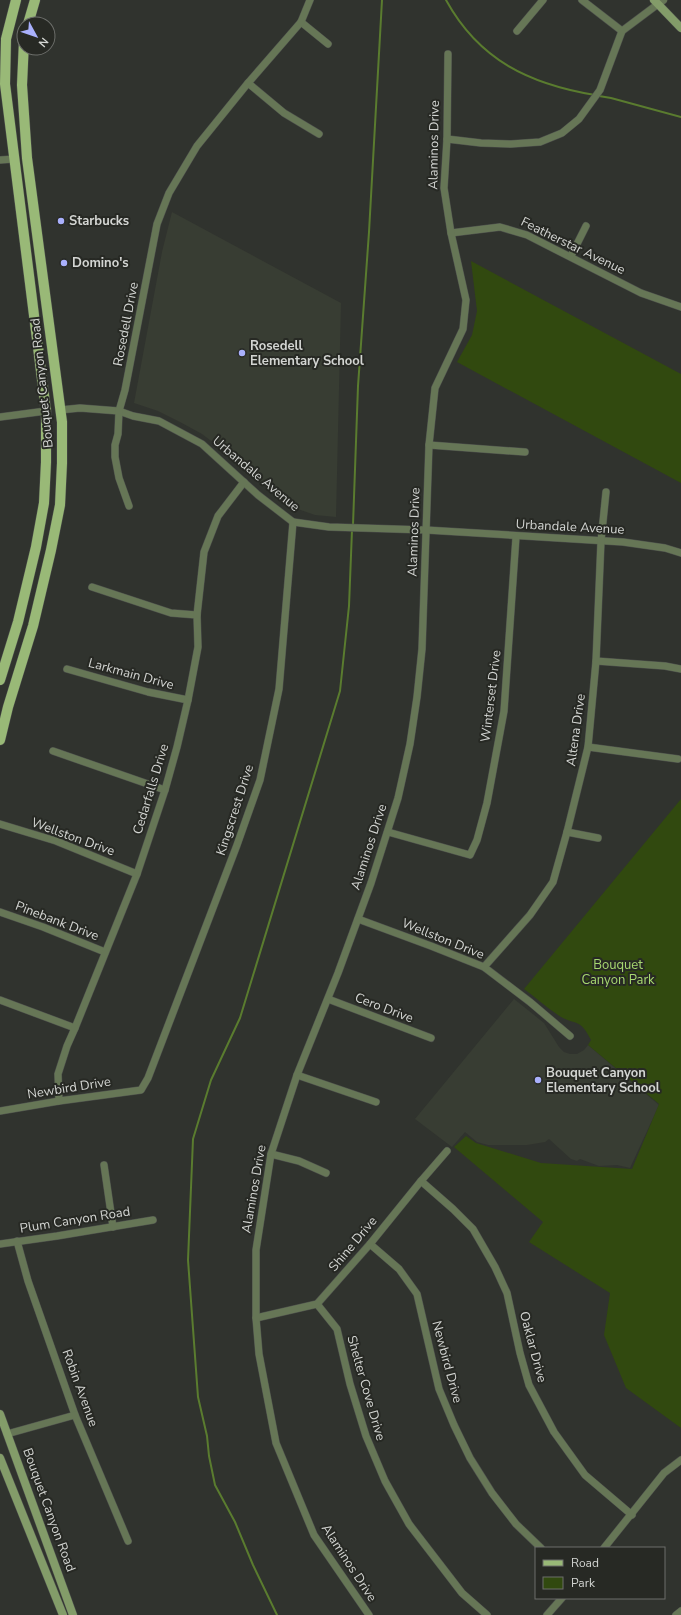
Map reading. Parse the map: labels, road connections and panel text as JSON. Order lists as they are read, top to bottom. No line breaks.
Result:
{"streets":{"main road":["Bouquet Canyon Road"],"street":["Alaminos Drive","Featherstar Avenue","Rosedell Drive","Urbandale Avenue","Larkmain Drive","Winterset Drive","Altena Drive","Cedarfalls Drive","Kingscrest Drive","Wellston Drive","Pinebank Drive","Cero Drive","Newbird Drive","Plum Canyon Road","Shine Drive","Oaklar Drive","Robin Avenue","Shelter Cove Drive"]},"crossings":[["Alaminos Drive","Featherstar Avenue"],["Alaminos Drive","Urbandale Avenue"],["Alaminos Drive","Winterset Drive"],["Alaminos Drive","Wellston Drive"],["Alaminos Drive","Cero Drive"],["Rosedell Drive","Urbandale Avenue"],["Bouquet Canyon Road","Urbandale Avenue"],["Urbandale Avenue","Winterset Drive"],["Urbandale Avenue","Altena Drive"],["Urbandale Avenue","Cedarfalls Drive"],["Urbandale Avenue","Kingscrest Drive"],["Larkmain Drive","Cedarfalls Drive"],["Altena Drive","Wellston Drive"],["Cedarfalls Drive","Wellston Drive"],["Cedarfalls Drive","Pinebank Drive"],["Cedarfalls Drive","Newbird Drive"],["Kingscrest Drive","Newbird Drive"],["Newbird Drive","Shine Drive"],["Plum Canyon Road","Robin Avenue"],["Shine Drive","Oaklar Drive"],["Shine Drive","Shelter Cove Drive"]],"parks":["Bouquet Canyon Park"],"places":["Starbucks","Domino's","Rosedell Elementary School","Bouquet Canyon Elementary School"],"legend":["Road","Park"],"north":"bottom right"}
